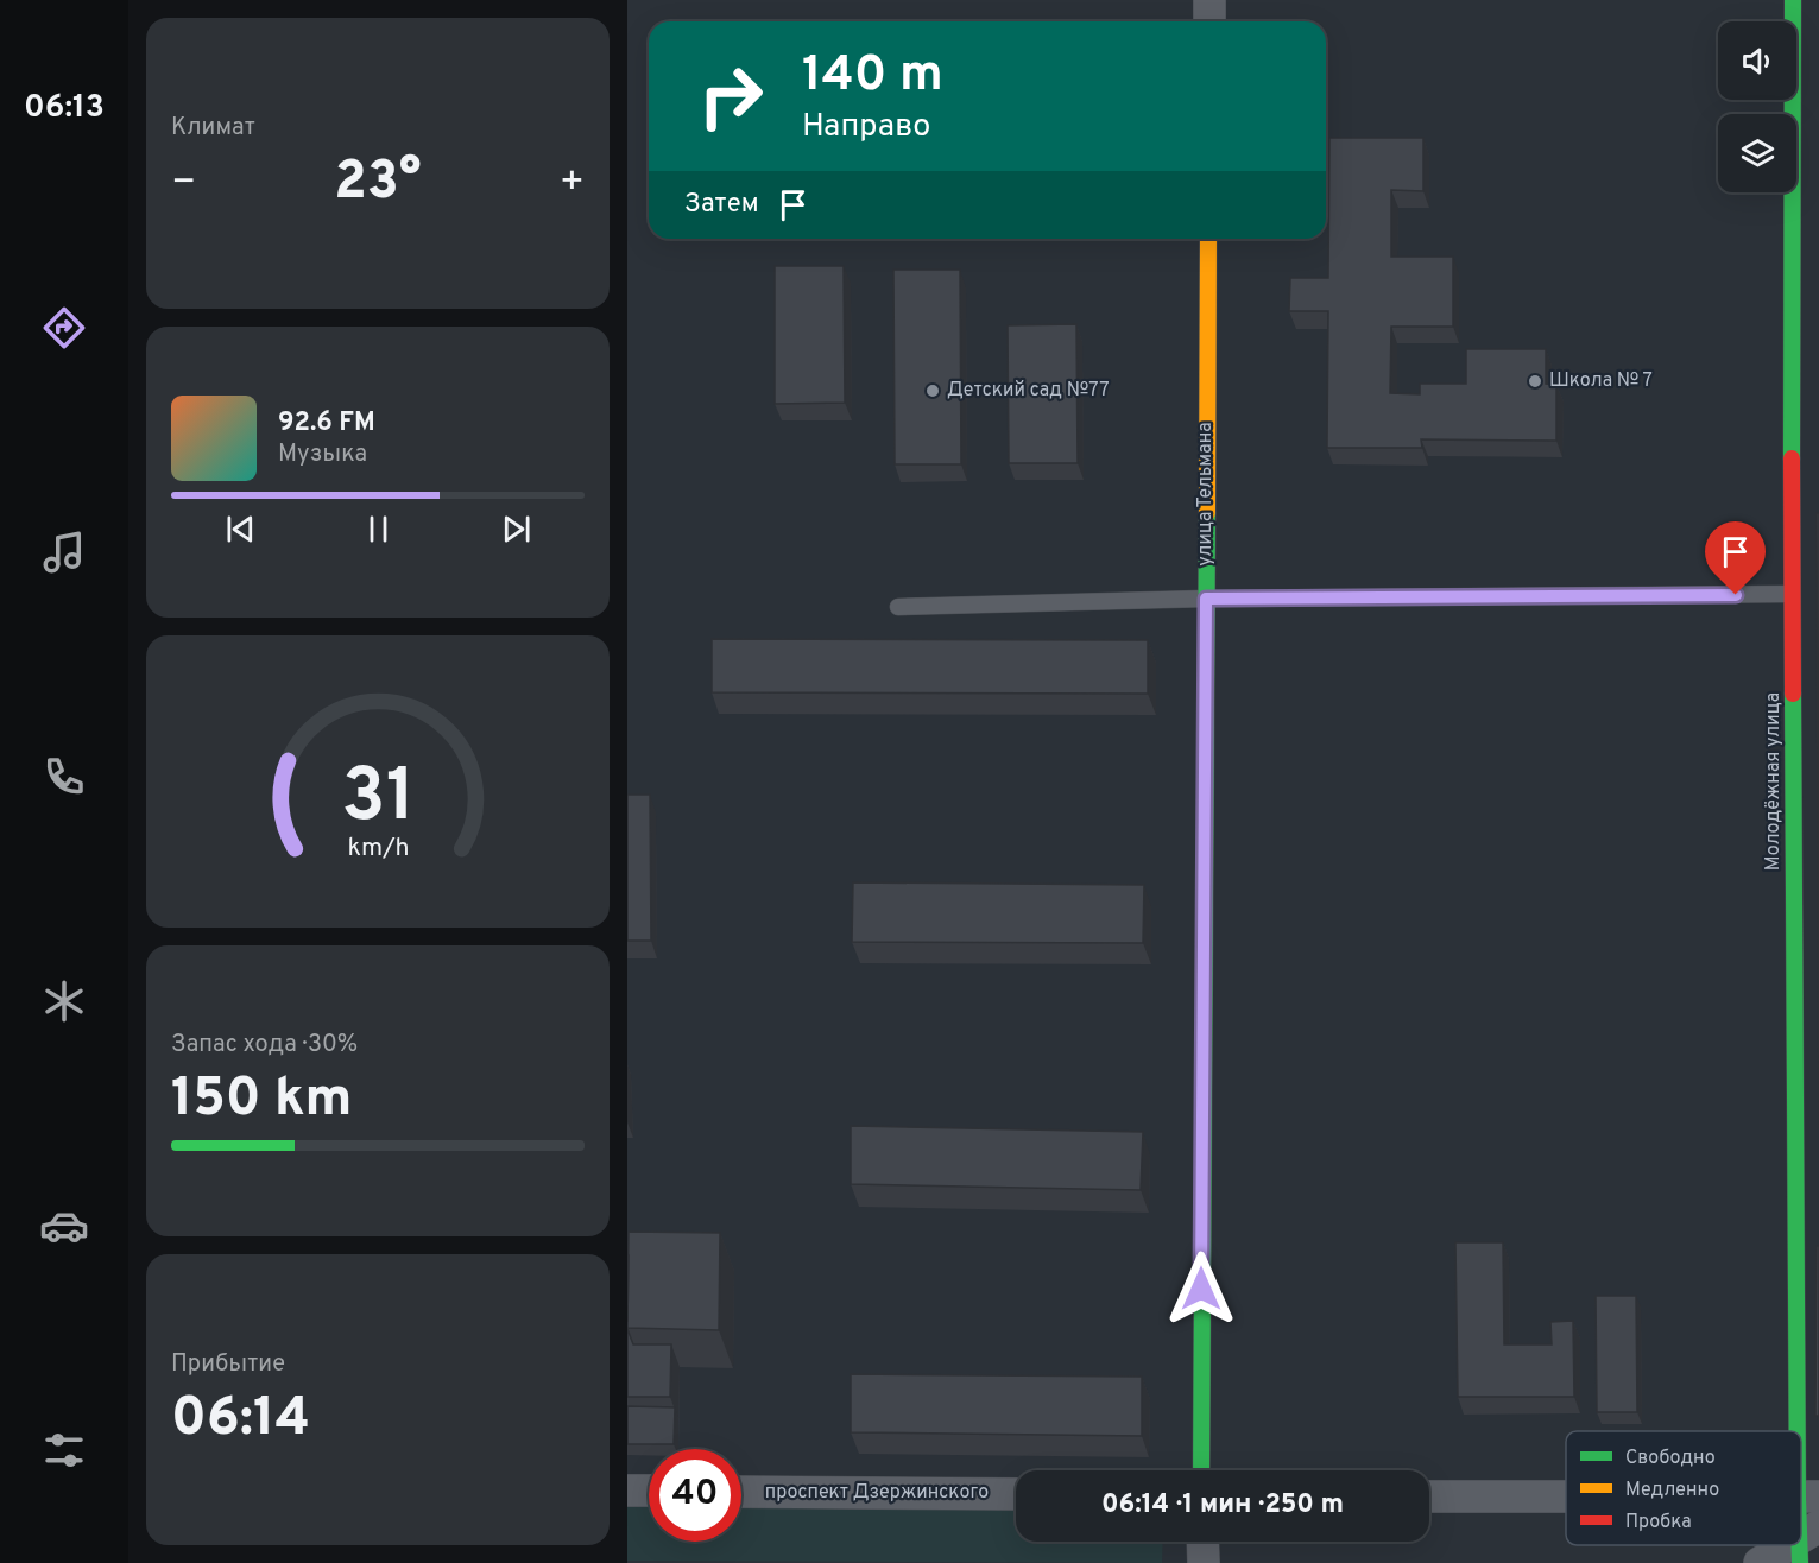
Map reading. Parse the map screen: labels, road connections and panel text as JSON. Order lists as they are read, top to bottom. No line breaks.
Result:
{"streets":{"street":["улица Тельмана","Молодёжная улица","проспект Дзержинского"]},"places":["Школа № 7","Детский сад №77"],"legend":["Свободно","Медленно","Пробка"],"page":{"tabs":"06:13","tile":["Климат",["Запас хода · 30%","150 km"],["Прибытие","06:14"]],"turn":["140 m","Направо"],"heat":["−","23°","+"],"then":"Затем","song":["92.6 FM","Музыка"],"limit":"40","trip":"06:14 · 1 мин · 250 m","gauge":["31","km/h"]}}
